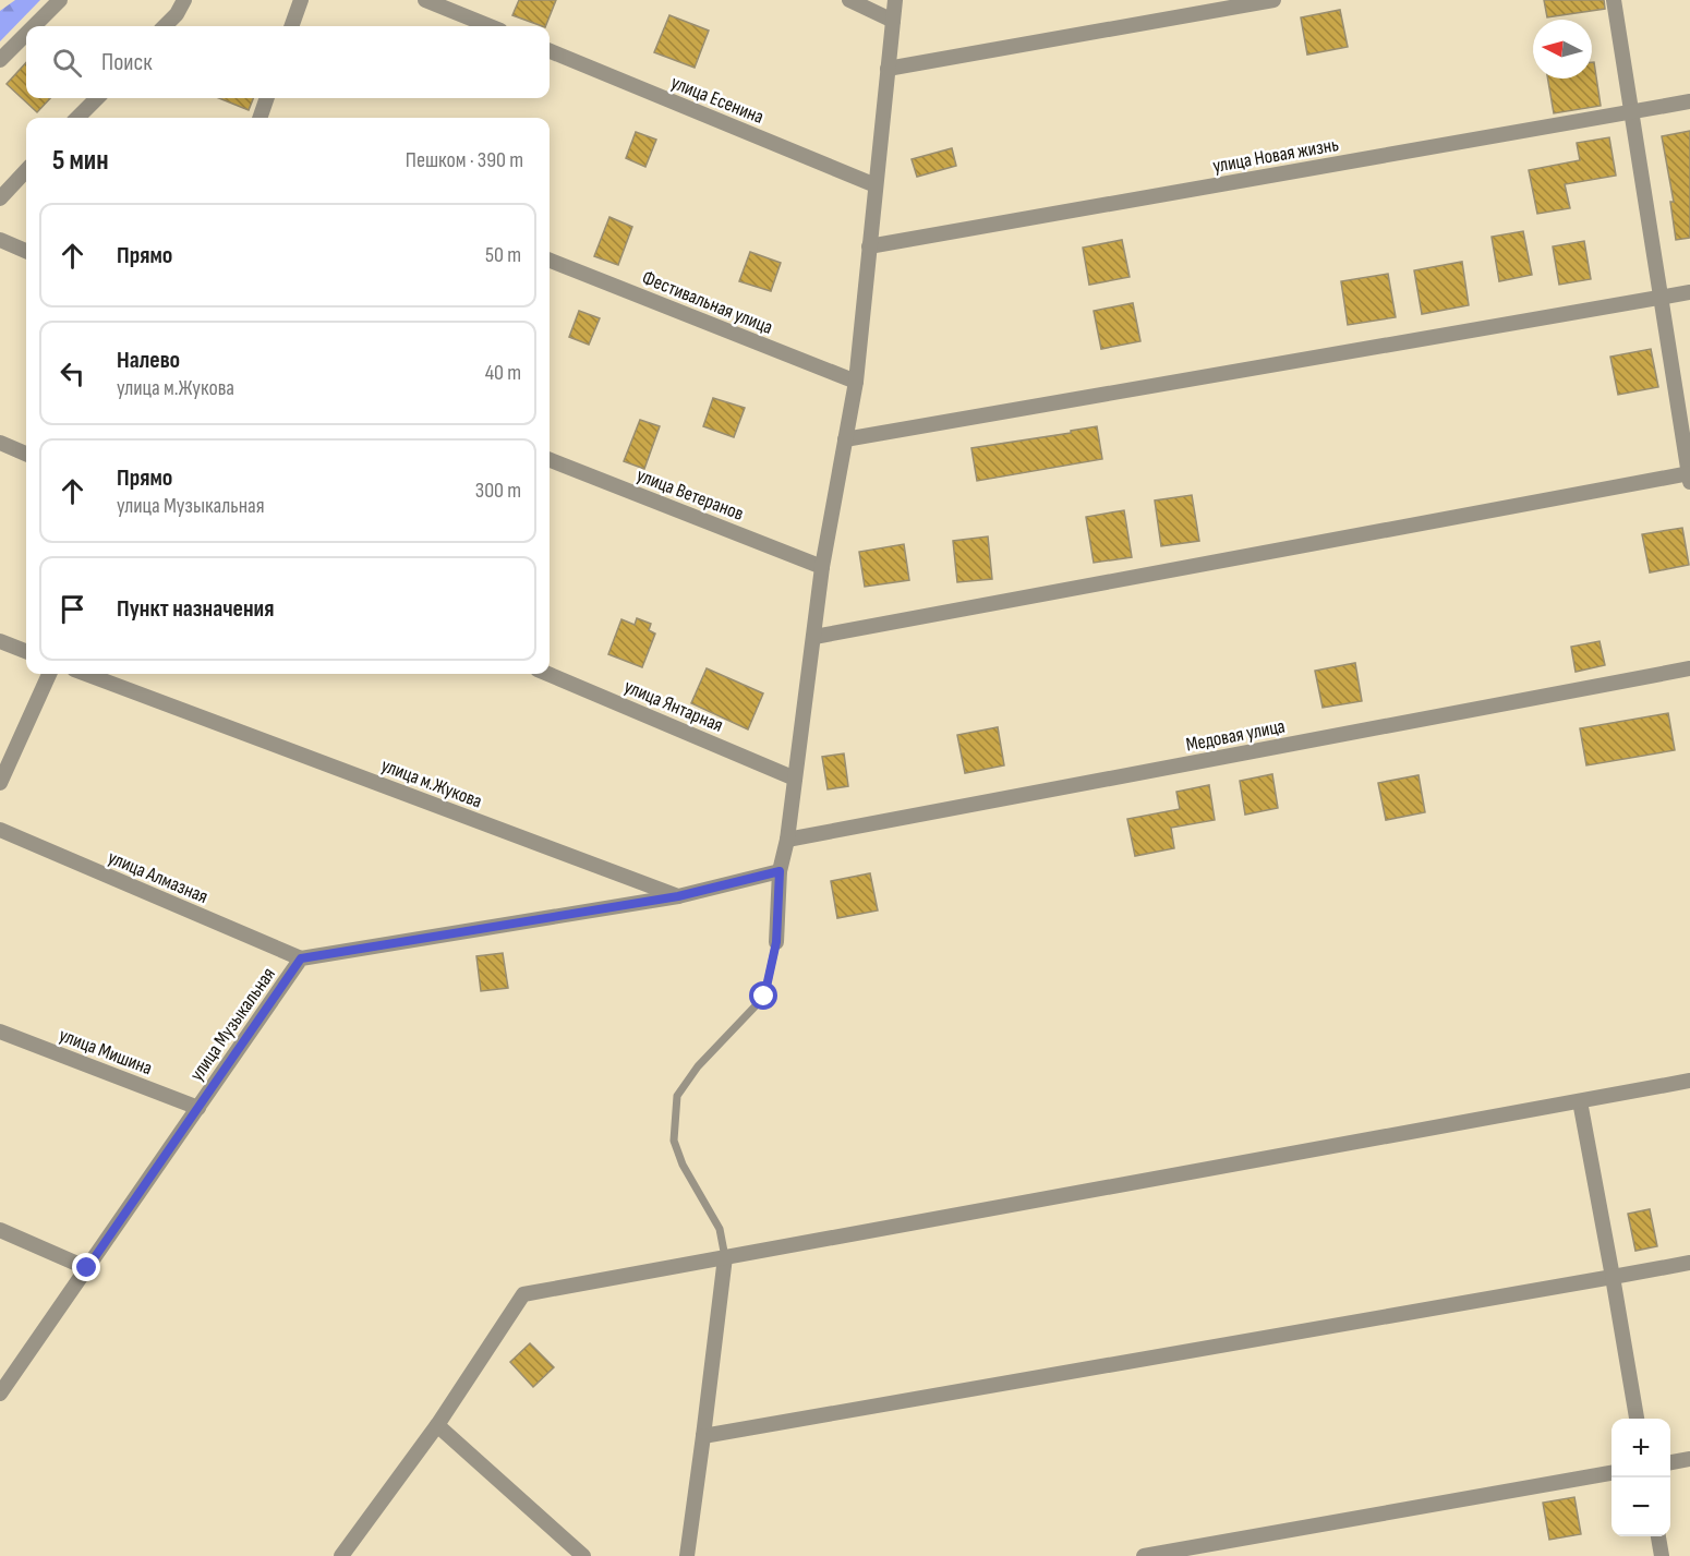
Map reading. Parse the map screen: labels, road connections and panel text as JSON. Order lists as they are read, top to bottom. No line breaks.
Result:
{"streets":{"street":["улица Есенина","улица Новая жизнь","Фестивальная улица","улица Ветеранов","улица Янтарная","Медовая улица","улица м.Жукова","улица Алмазная","улица Музыкальная","улица Мишина"]},"crossings":[["улица м.Жукова","улица Музыкальная"],["улица Алмазная","улица Музыкальная"],["улица Музыкальная","улица Мишина"]],"north":"left","page":{"search":"Поиск","heading":["5 мин","Пешком · 390 m"],"list":[["Прямо","50 m"],["Налево","улица м.Жукова","40 m"],["Прямо","улица Музыкальная","300 m"],"Пункт назначения"],"map_buttons":["+","−"]}}
